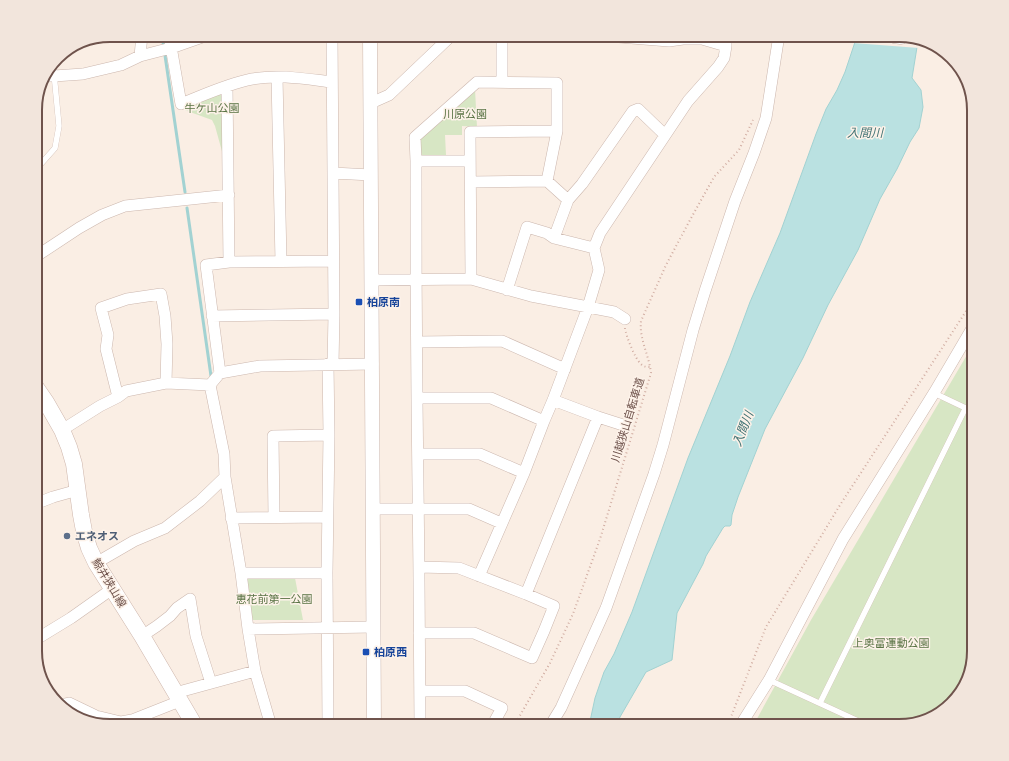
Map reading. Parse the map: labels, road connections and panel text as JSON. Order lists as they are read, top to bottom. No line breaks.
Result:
{"streets":{"main road":["鯨井狭山線"],"path":["川越狭山自転車道"]},"water":["入間川"],"parks":["牛ケ山公園","川原公園","恵花前第一公園","上奥富運動公園"],"places":{"transit":["柏原南","柏原西"],"other":["エネオス"]}}
